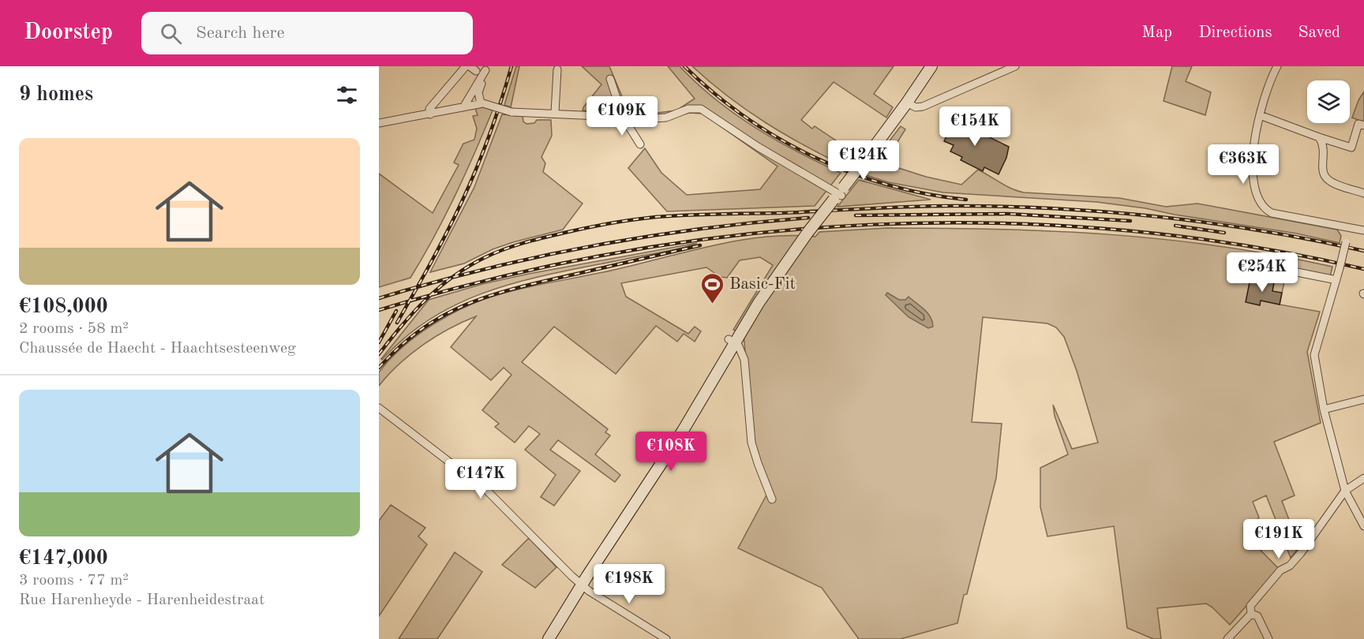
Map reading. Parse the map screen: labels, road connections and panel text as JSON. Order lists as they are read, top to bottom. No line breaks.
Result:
{"places":{"sports":["Basic-Fit"]},"page":{"header":"Doorstep","search":"Search here","nav":["Map","Directions","Saved"],"heading":"9 homes","price":["€109K","€154K","€124K","€363K","€254K","€108K","€147K","€191K","€198K"],"list":[{"name":"€108,000","note":"2 rooms · 58 m² · Chaussée de Haecht - Haachtsesteenweg"},{"name":"€147,000","note":"3 rooms · 77 m² · Rue Harenheyde - Harenheidestraat"}]}}
